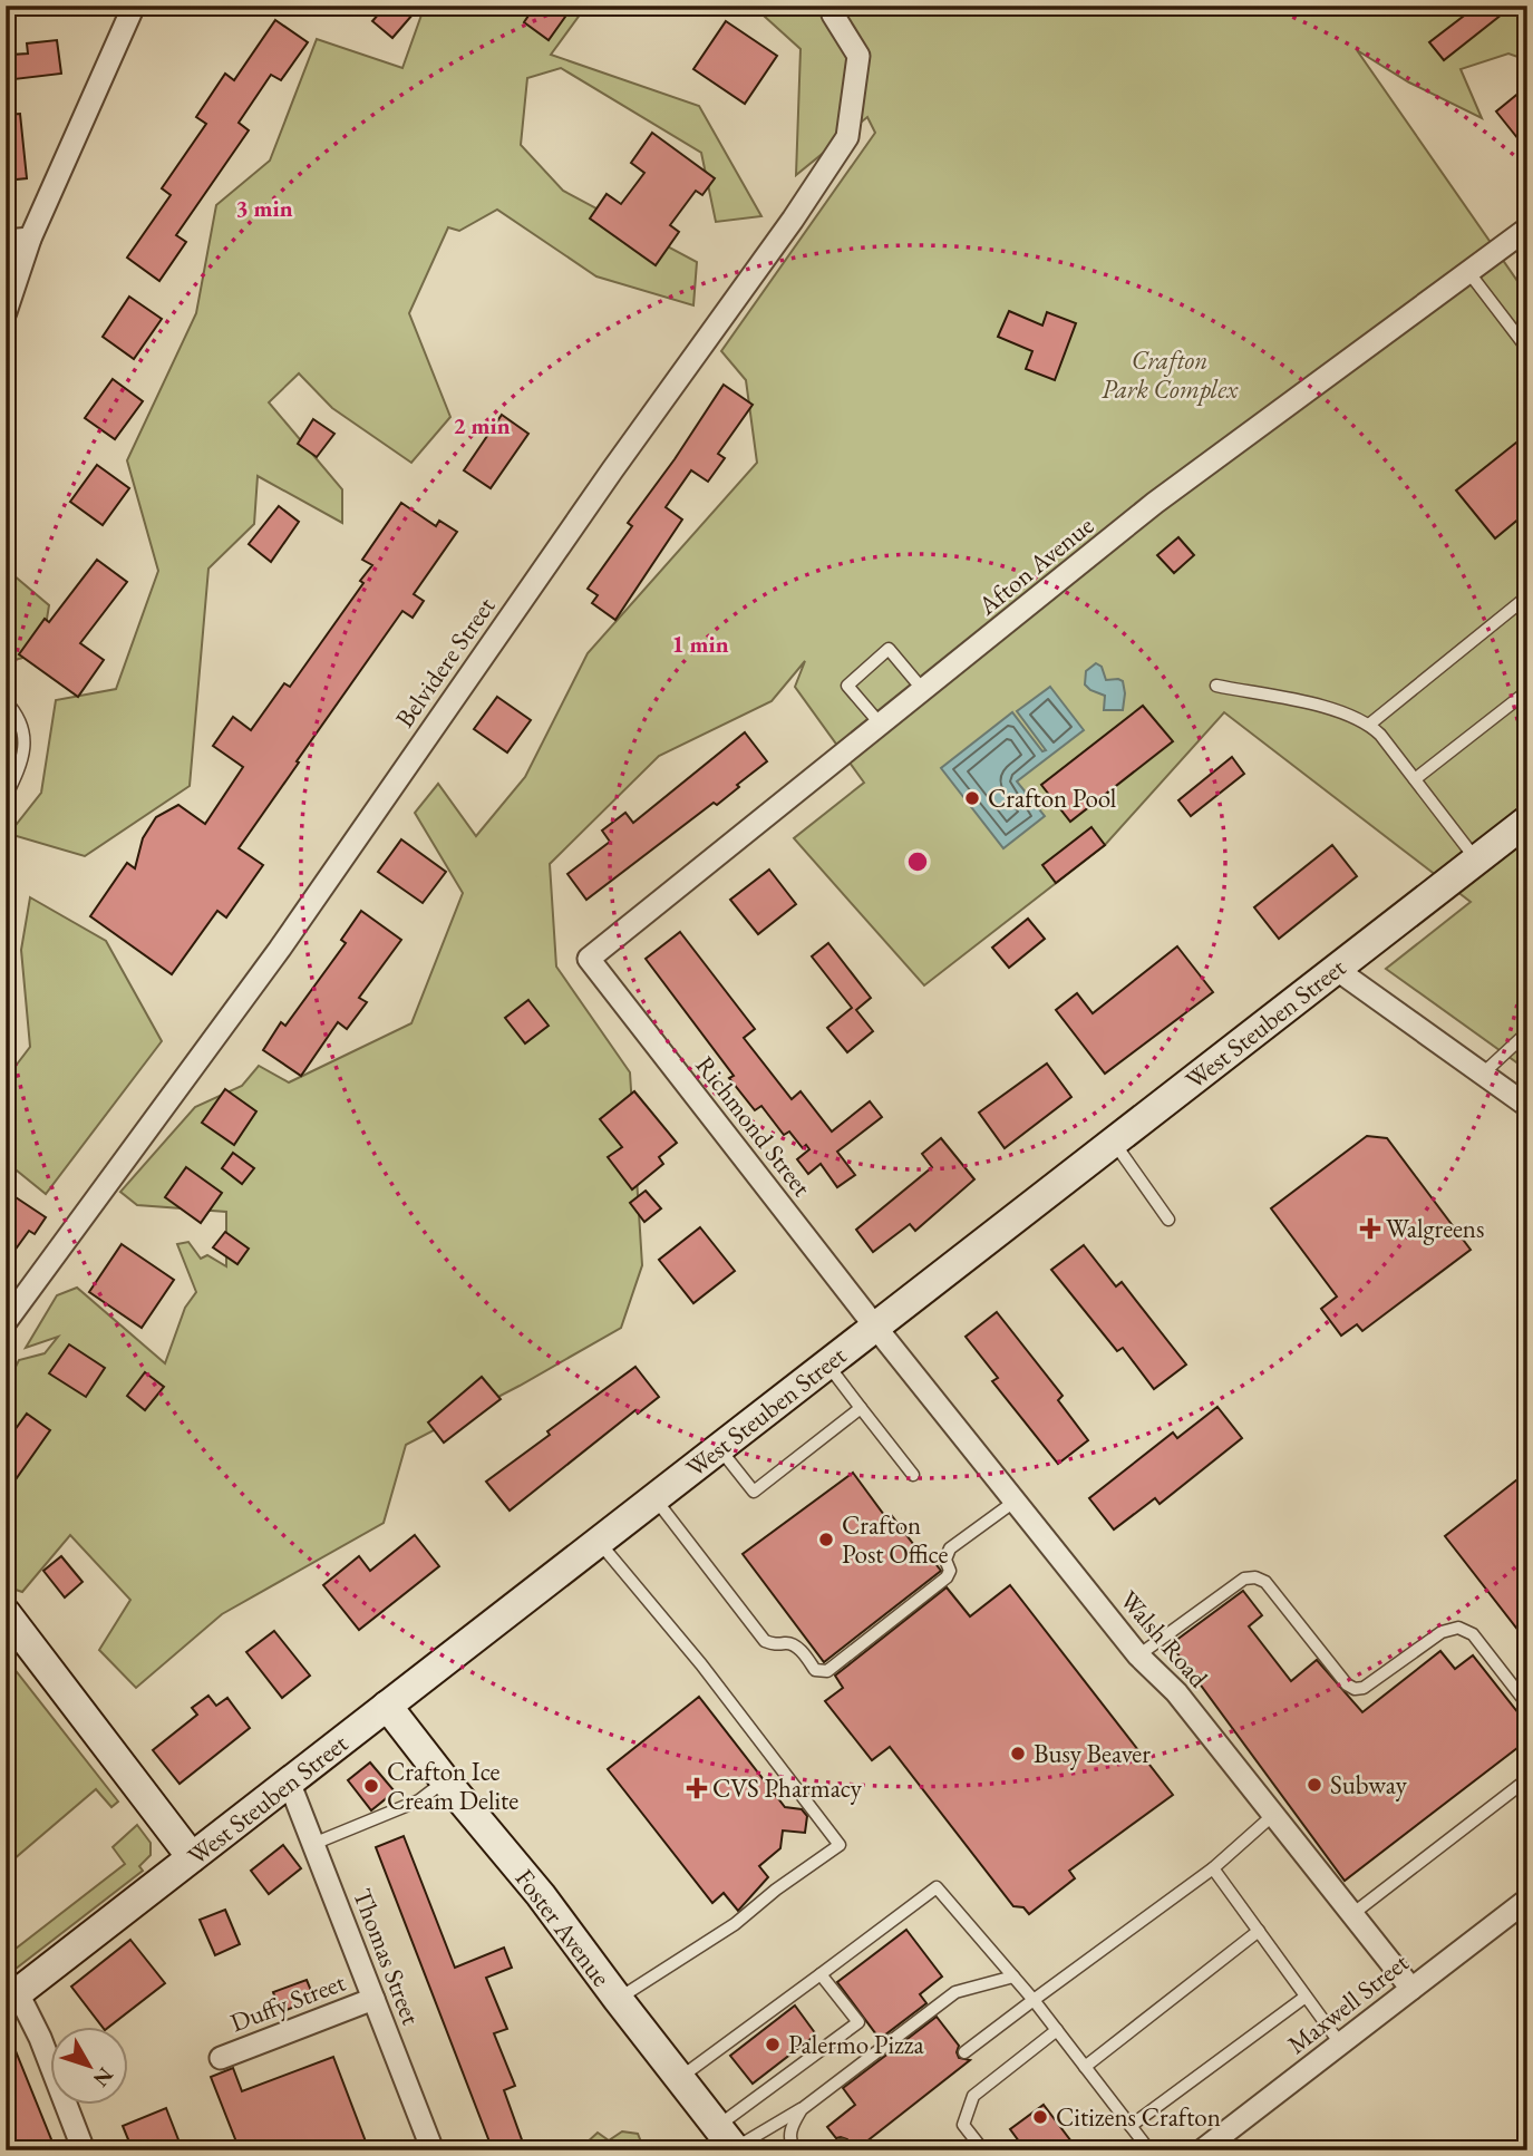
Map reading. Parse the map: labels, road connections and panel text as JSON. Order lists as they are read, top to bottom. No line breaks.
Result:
{"streets":{"main road":["West Steuben Street","Foster Avenue"],"street":["Afton Avenue","Belvidere Street","Richmond Street","Walsh Road","Thomas Street","Duffy Street","Maxwell Street"]},"crossings":[["Afton Avenue","Richmond Street"],["West Steuben Street","Richmond Street"],["West Steuben Street","Walsh Road"],["West Steuben Street","Foster Avenue"],["West Steuben Street","Thomas Street"],["Richmond Street","Walsh Road"],["Walsh Road","Maxwell Street"],["Thomas Street","Duffy Street"]],"parks":["Crafton Park Complex"],"places":{"other":["Crafton Pool","Crafton Post Office","Busy Beaver","Subway","Crafton Ice Cream Delite","Palermo Pizza","Citizens Crafton"],"health":["Walgreens","CVS Pharmacy"]},"north":"bottom right","rings":["3 min","2 min","1 min"]}
